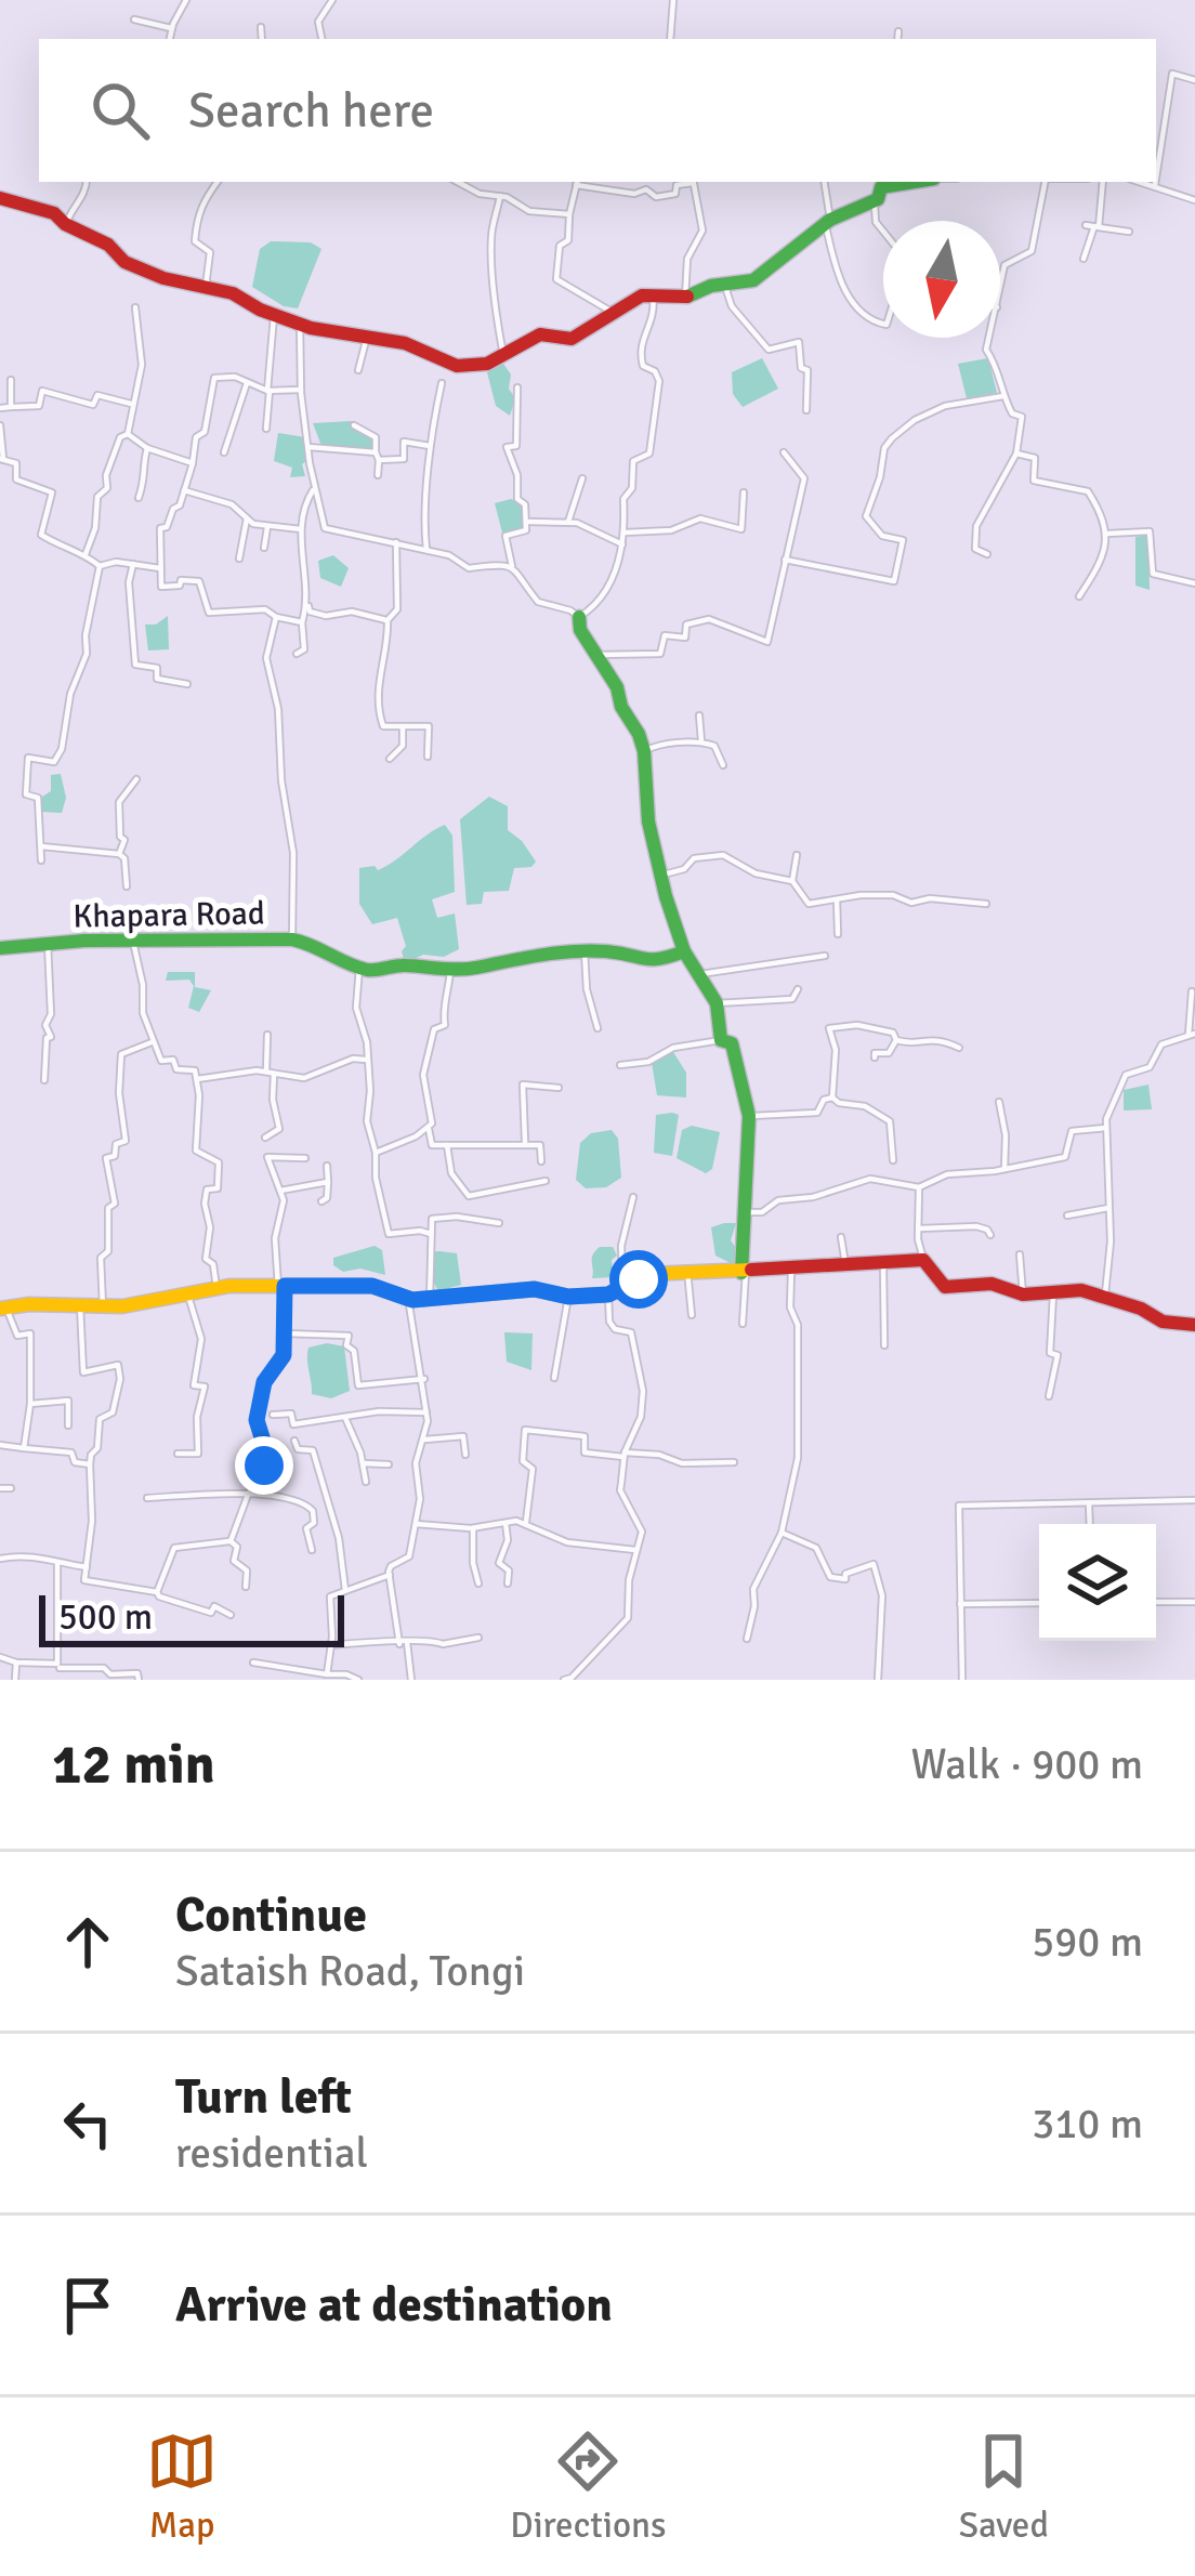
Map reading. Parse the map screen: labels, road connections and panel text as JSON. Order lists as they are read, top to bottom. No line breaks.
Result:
{"streets":{"street":["Khapara Road"]},"scale_bar":"500 m","north":"bottom","page":{"search":"Search here","scale":"500 m","heading":["12 min","Walk · 900 m"],"list":[["Continue","Sataish Road, Tongi","590 m"],["Turn left","residential","310 m"],"Arrive at destination"],"nav":["Map","Directions","Saved"]}}
